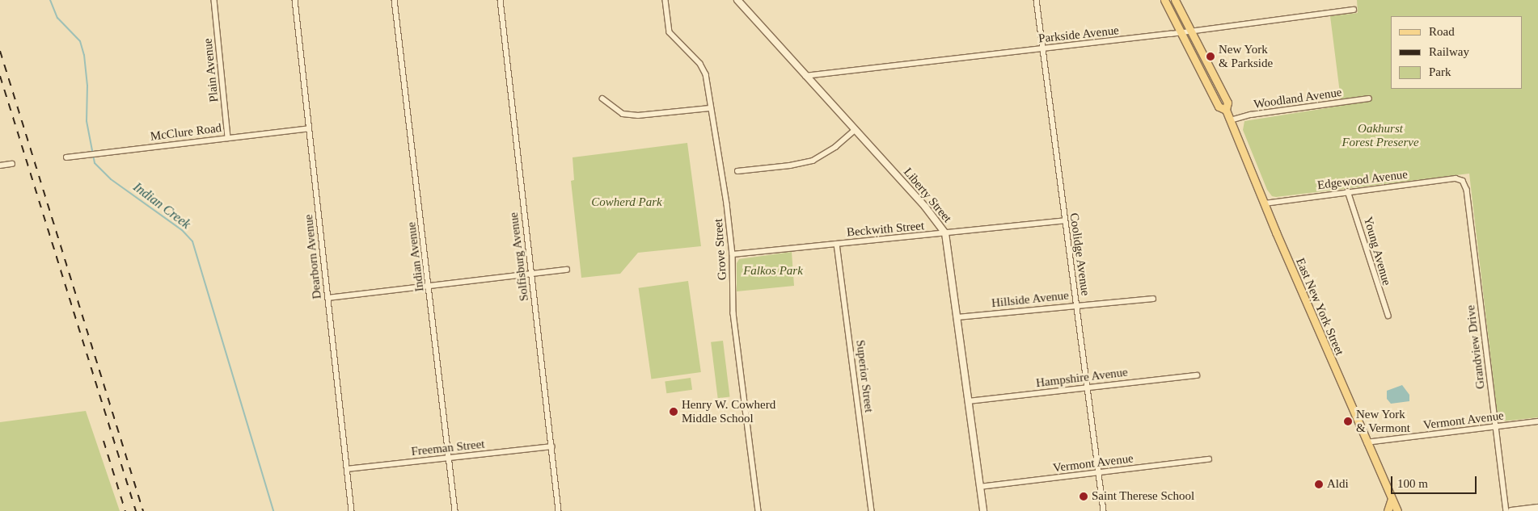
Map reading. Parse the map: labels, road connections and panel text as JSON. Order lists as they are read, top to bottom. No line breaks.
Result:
{"streets":{"main road":["East New York Street"],"street":["Parkside Avenue","Plain Avenue","Woodland Avenue","McClure Road","Edgewood Avenue","Liberty Street","Beckwith Street","Grove Street","Young Avenue","Coolidge Avenue","Dearborn Avenue","Indian Avenue","Solfisburg Avenue","Hillside Avenue","Grandview Drive","Superior Street","Hampshire Avenue","Vermont Avenue","Freeman Street"]},"crossings":[["Parkside Avenue","Liberty Street"],["Parkside Avenue","Coolidge Avenue"],["Parkside Avenue","East New York Street"],["Plain Avenue","McClure Road"],["Woodland Avenue","East New York Street"],["McClure Road","Dearborn Avenue"],["Edgewood Avenue","Young Avenue"],["Edgewood Avenue","East New York Street"],["Edgewood Avenue","Grandview Drive"],["Liberty Street","Beckwith Street"],["Liberty Street","Hillside Avenue"],["Liberty Street","Hampshire Avenue"],["Liberty Street","Vermont Avenue"],["Beckwith Street","Grove Street"],["Beckwith Street","Coolidge Avenue"],["Beckwith Street","Superior Street"],["Coolidge Avenue","Hillside Avenue"],["Coolidge Avenue","Hampshire Avenue"],["Coolidge Avenue","Vermont Avenue"],["Dearborn Avenue","Freeman Street"],["Indian Avenue","Freeman Street"],["Solfisburg Avenue","Freeman Street"],["East New York Street","Vermont Avenue"],["Grandview Drive","Vermont Avenue"]],"water":["Indian Creek"],"parks":["Oakhurst Forest Preserve","Cowherd Park","Falkos Park"],"places":["New York & Parkside","Henry W. Cowherd Middle School","New York & Vermont","Aldi","Saint Therese School"],"legend":["Road","Railway","Park"],"scale_bar":"100 m"}
